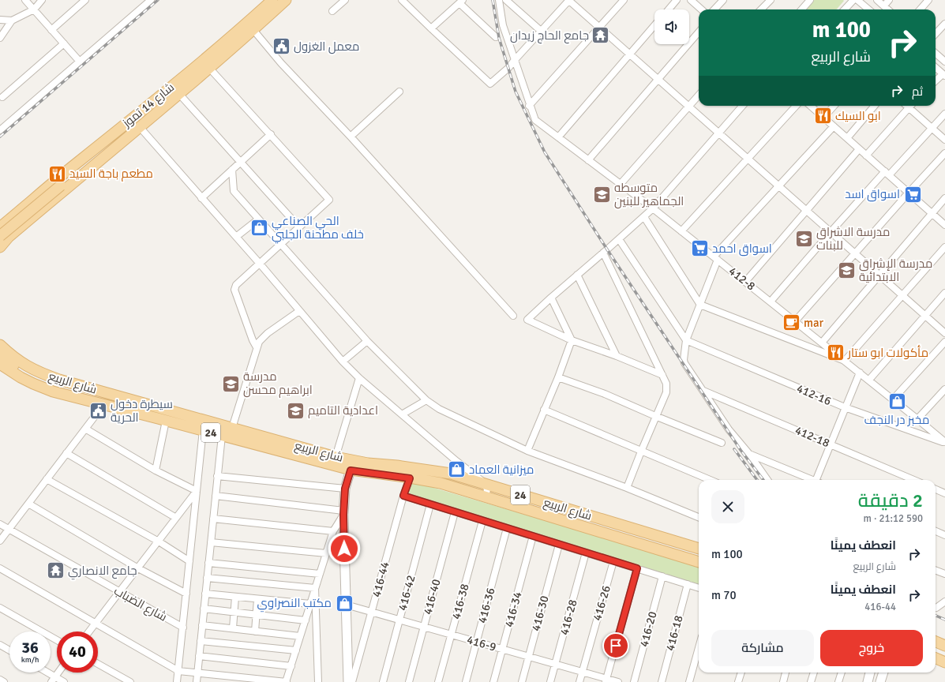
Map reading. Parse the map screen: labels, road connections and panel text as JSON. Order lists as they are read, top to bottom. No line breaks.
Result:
{"streets":{"main road":["شارع 14 تموز","شارع الربيع","24"],"street":["412-8","412-16","412-18","416-44","416-42","416-40","416-38","416-26","شارع الضباب","416-36","416-34","416-30","416-28","416-20","416-18","416-9"]},"crossings":[["412-8","412-16"],["شارع الربيع","416-44"],["416-44","416-9"],["416-42","416-9"],["416-40","416-9"],["416-38","416-9"],["416-26","416-9"],["416-36","416-9"],["416-34","416-9"],["416-30","416-9"],["416-28","416-9"]],"places":{"temple":["جامع الحاج زيدان","جامع الانصاري"],"public building":["معمل الغزول","سيطرة دخول الحرية"],"restaurant":["ابو السيك","مطعم باجة السيد","مأكولات ابو ستار"],"supermarket":["اسواق اسد","اسواق احمد"],"school or university":["متوسطه الجماهير للبنين","مدرسة الاشراق للبنات","مدرسة الإشراق الابتدائية","مدرسة ابراهيم محسن","اعدادية التاميم"],"shop":["الحي الصناعي خلف مطحنة الجلبي","مخبز در النجف","ميزانية العماد","مكتب النصراوي"],"cafe":["mar"]},"page":{"turn":["100 m","شارع الربيع"],"then":"ثم","heading":["2 دقيقة","590 m · 21:12"],"list":[{"name":"انعطف يمينًا","note":"شارع الربيع","value":"100 m"},{"name":"انعطف يمينًا","note":"416-44","value":"70 m"}],"buttons":["خروج","مشاركة"],"speed":"36 km/h","limit":"40"}}
